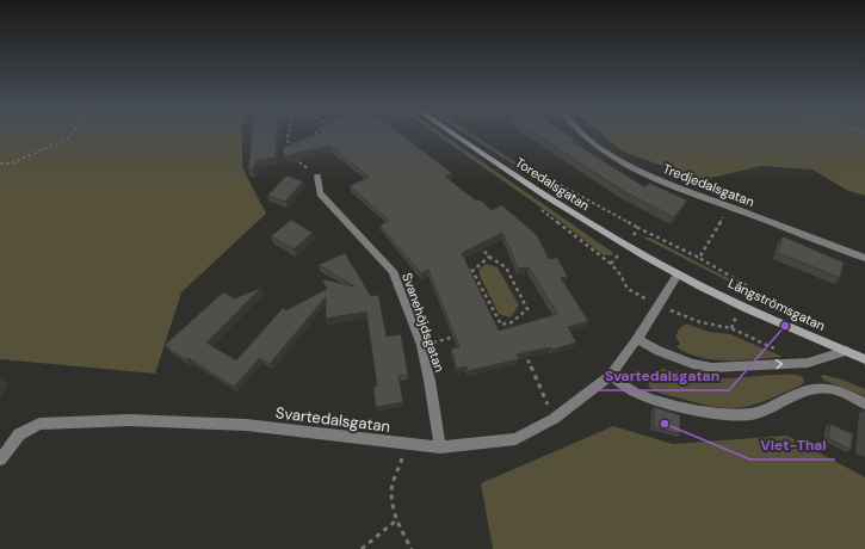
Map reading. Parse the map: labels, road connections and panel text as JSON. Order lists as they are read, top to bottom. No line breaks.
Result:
{"streets":{"street":["Toredalsgatan","Tredjedalsgatan","Långströmsgatan","Svanehöjdsgatan","Svartedalsgatan"]},"crossings":[["Toredalsgatan","Långströmsgatan"],["Toredalsgatan","Svartedalsgatan"],["Långströmsgatan","Svartedalsgatan"],["Svanehöjdsgatan","Svartedalsgatan"]],"places":["Svartedalsgatan","Viet-Thai"]}
